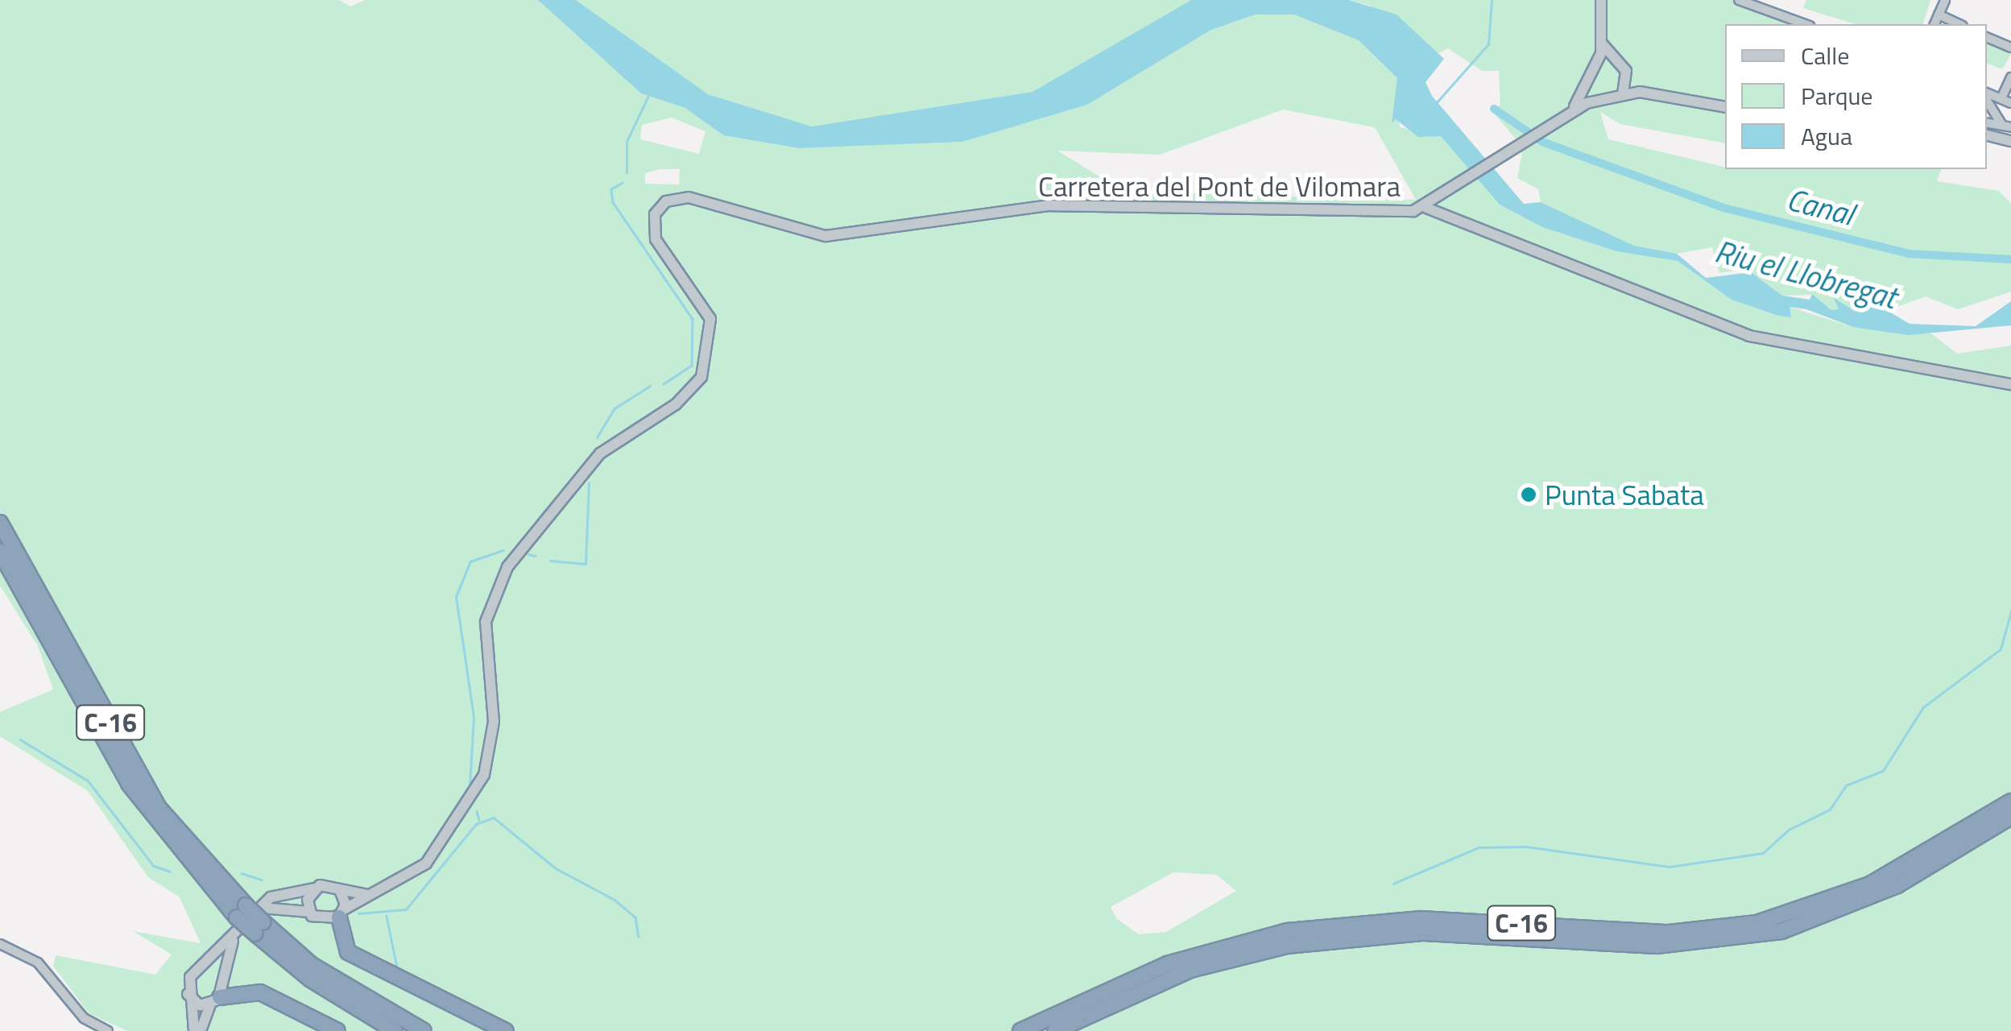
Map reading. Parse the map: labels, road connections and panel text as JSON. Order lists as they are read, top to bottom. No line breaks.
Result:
{"streets":{"highway":["C-16"],"street":["Carretera del Pont de Vilomara"]},"water":["Canal","Riu el Llobregat"],"places":["Punta Sabata"],"legend":["Calle","Parque","Agua"]}
